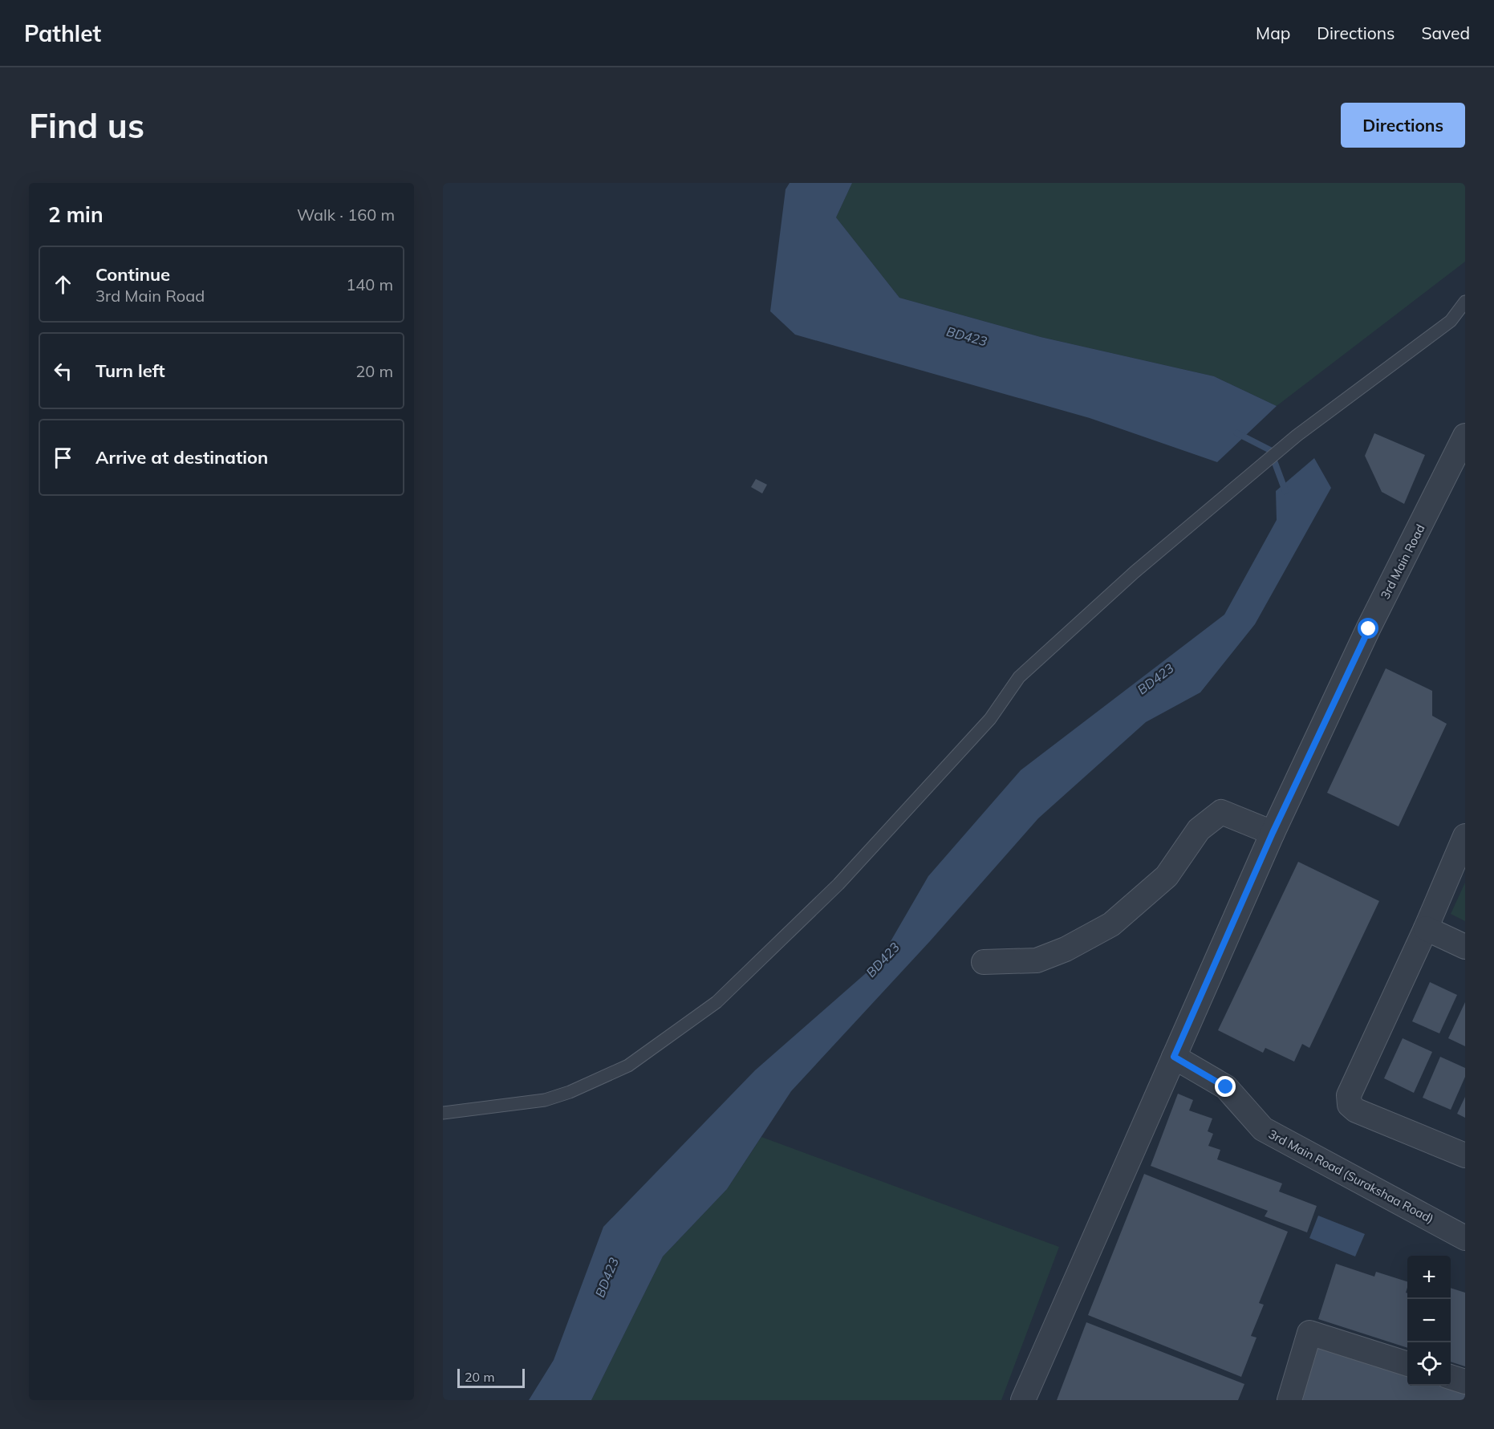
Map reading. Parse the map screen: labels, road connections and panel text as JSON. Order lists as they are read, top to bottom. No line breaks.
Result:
{"streets":{"street":["3rd Main Road","3rd Main Road (Surakshaa Road)"]},"crossings":[["3rd Main Road","3rd Main Road (Surakshaa Road)"]],"water":["BD423"],"scale_bar":"20 m","page":{"header":"Pathlet","nav":["Map","Directions","Saved"],"buttons":"Directions","title":"Find us","heading":["2 min","Walk · 160 m"],"list":[["Continue","3rd Main Road","140 m"],["Turn left","20 m"],"Arrive at destination"],"map_buttons":["+","−"],"scale":"20 m"}}
